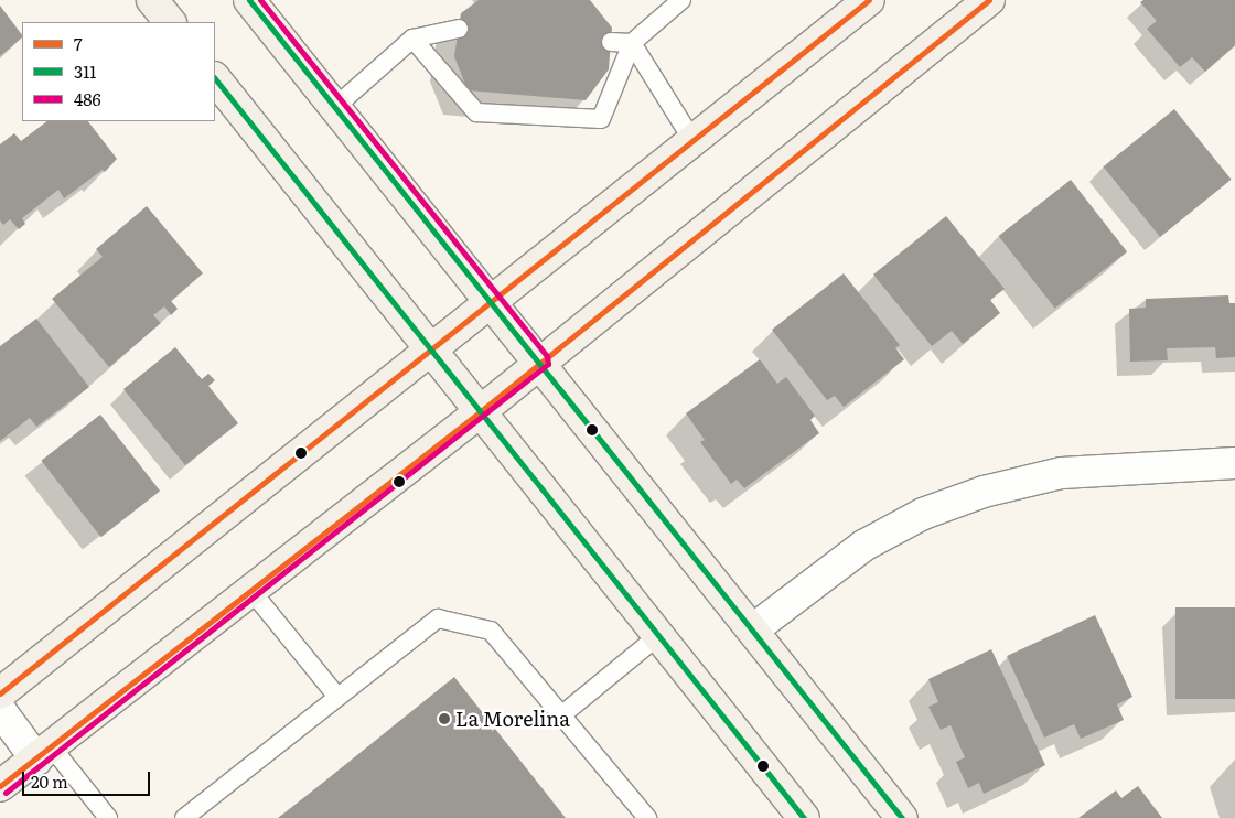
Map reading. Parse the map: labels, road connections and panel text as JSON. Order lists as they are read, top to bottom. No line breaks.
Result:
{"places":["La Morelina"],"lines":["transit line 7","transit line 311","transit line 486"],"legend":["7","311","486"],"scale_bar":"20 m"}
